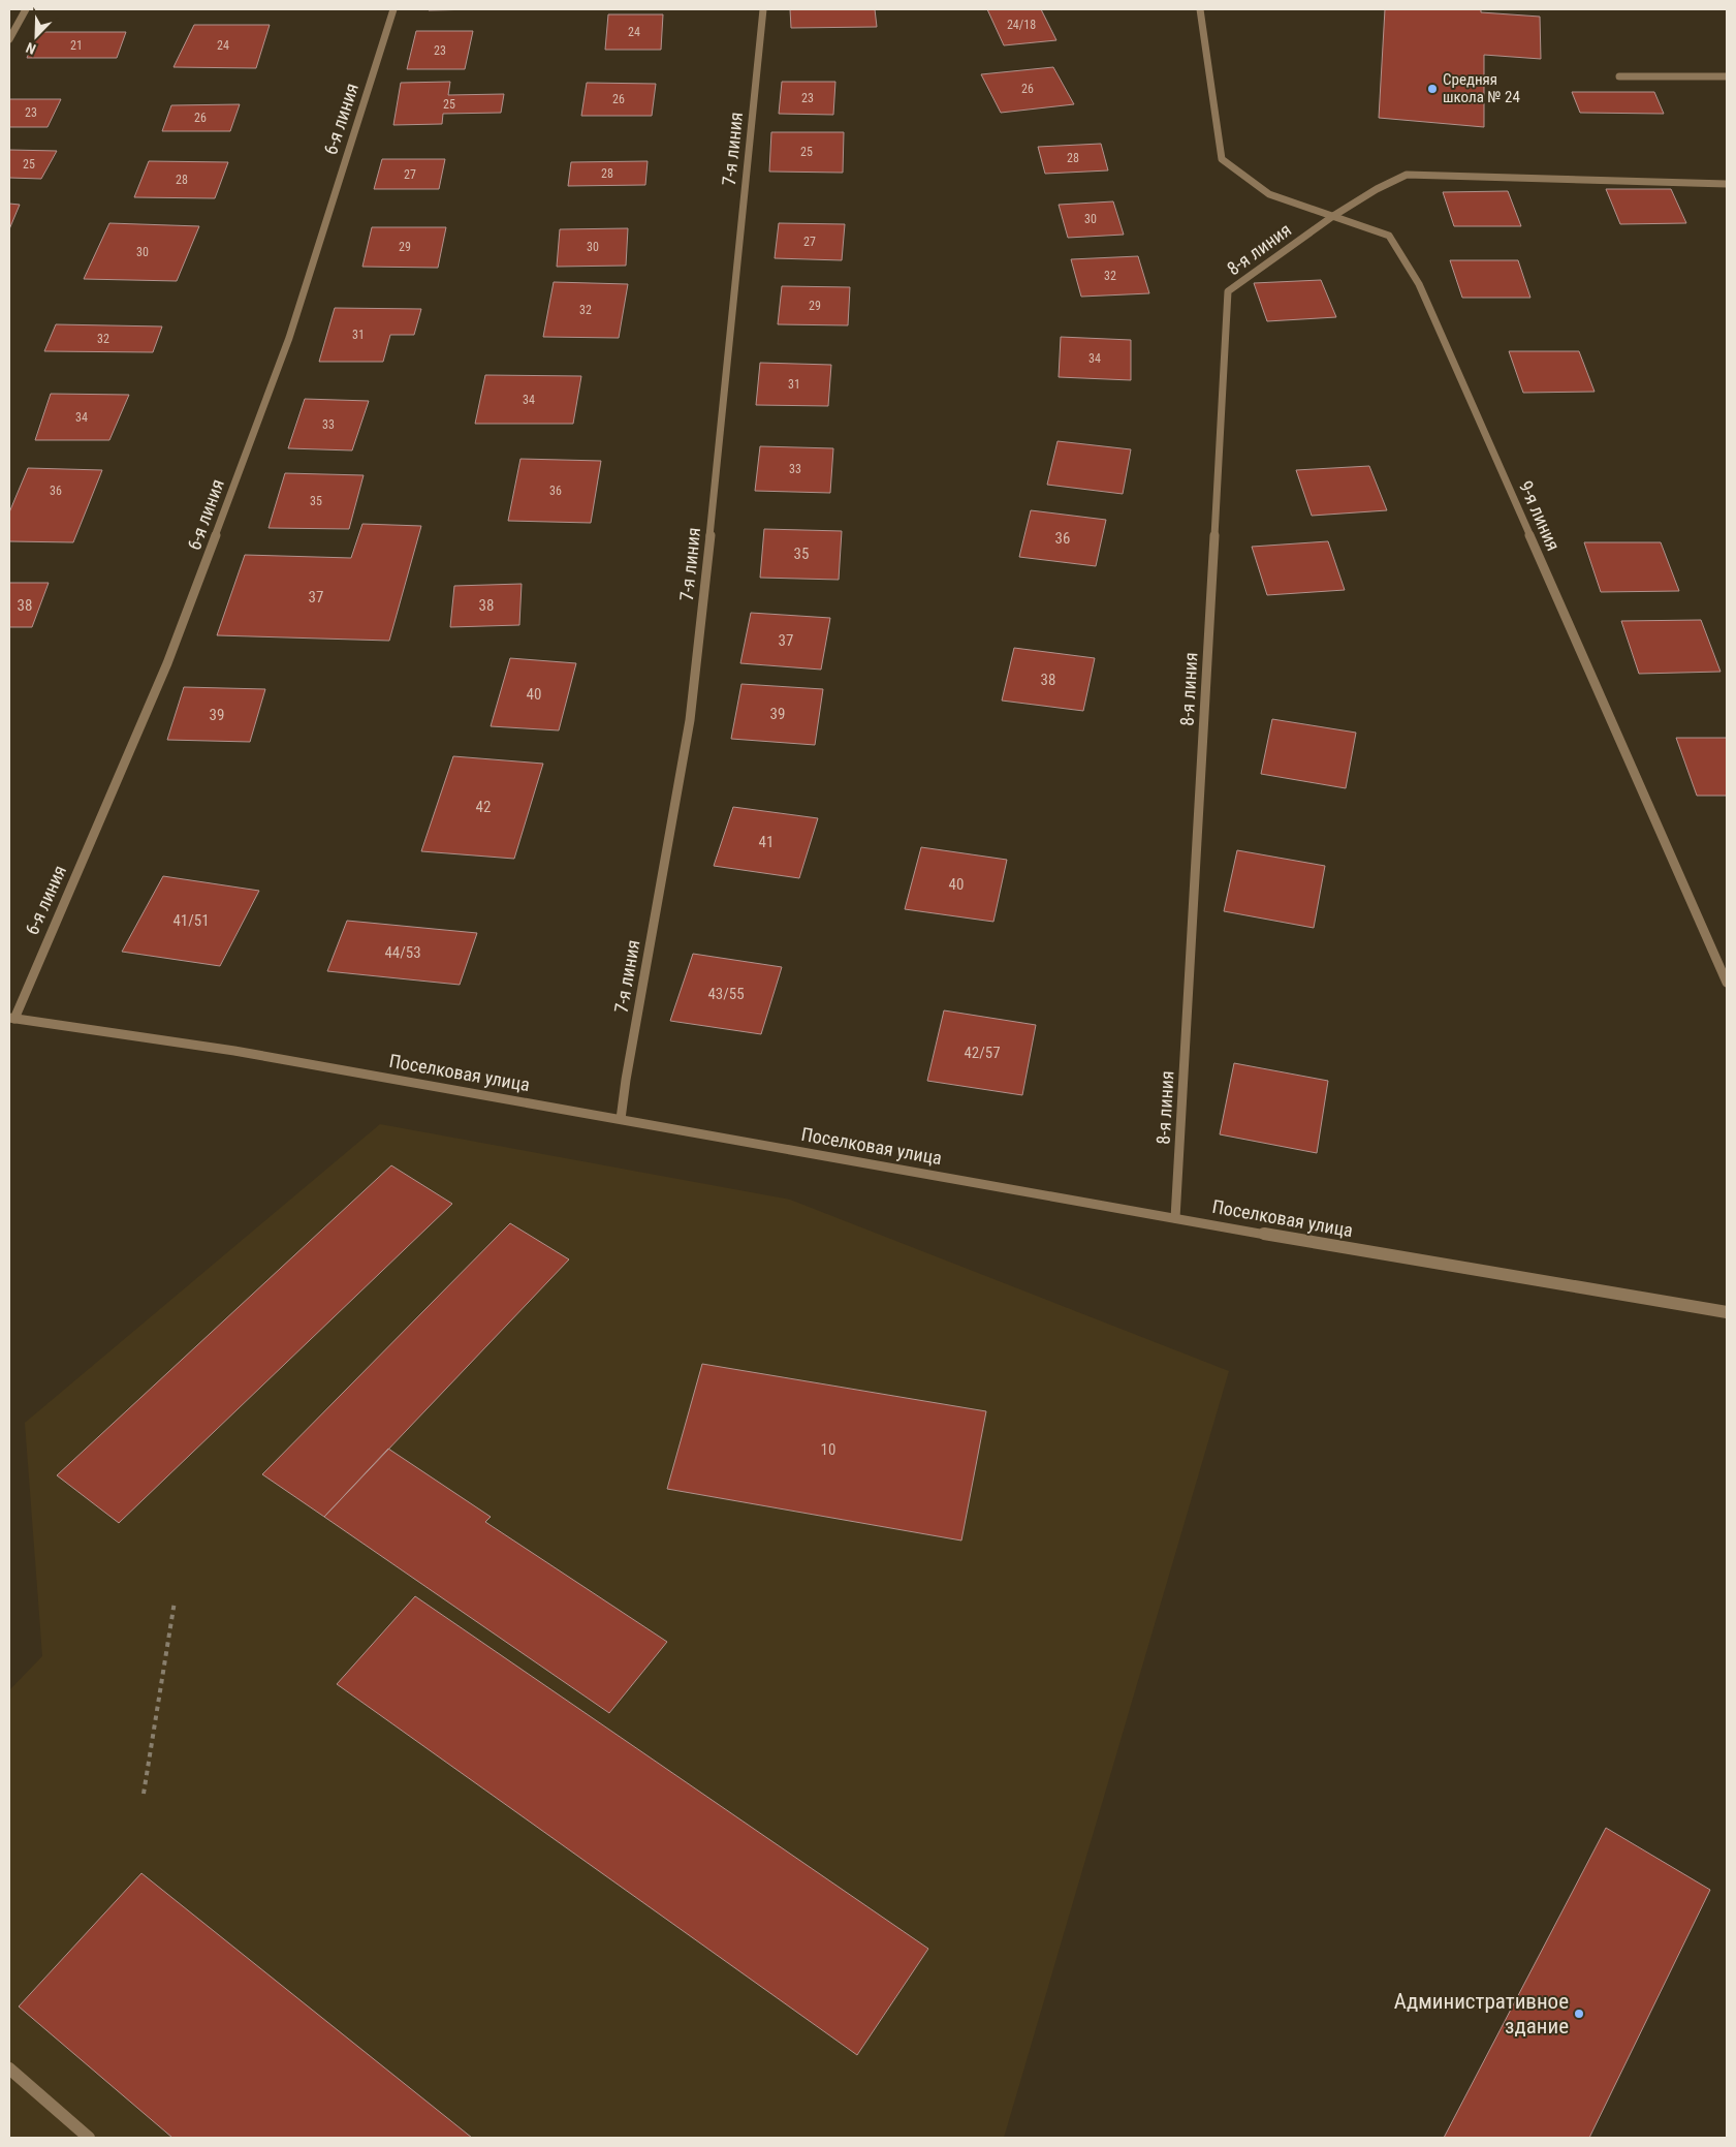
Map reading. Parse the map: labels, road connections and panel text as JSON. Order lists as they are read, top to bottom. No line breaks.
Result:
{"streets":{"street":["6-я линия","7-я линия","8-я линия","9-я линия","Поселковая улица"]},"crossings":[["6-я линия","Поселковая улица"],["7-я линия","Поселковая улица"],["8-я линия","9-я линия"],["8-я линия","Поселковая улица"]],"places":["Средняя школа № 24","Административное здание"],"house_numbers":["24/18","24","21","24","23","26","23","26","25","23","26","25","28","25","28","27","28","30","27","29","30","30","32","29","32","31","32","34","31","34","34","33","33","36","36","35","36","35","37","38","38","37","38","40","39","39","42","41","40","41/51","44/53","43/55","42/57","10"],"north":"bottom left"}
